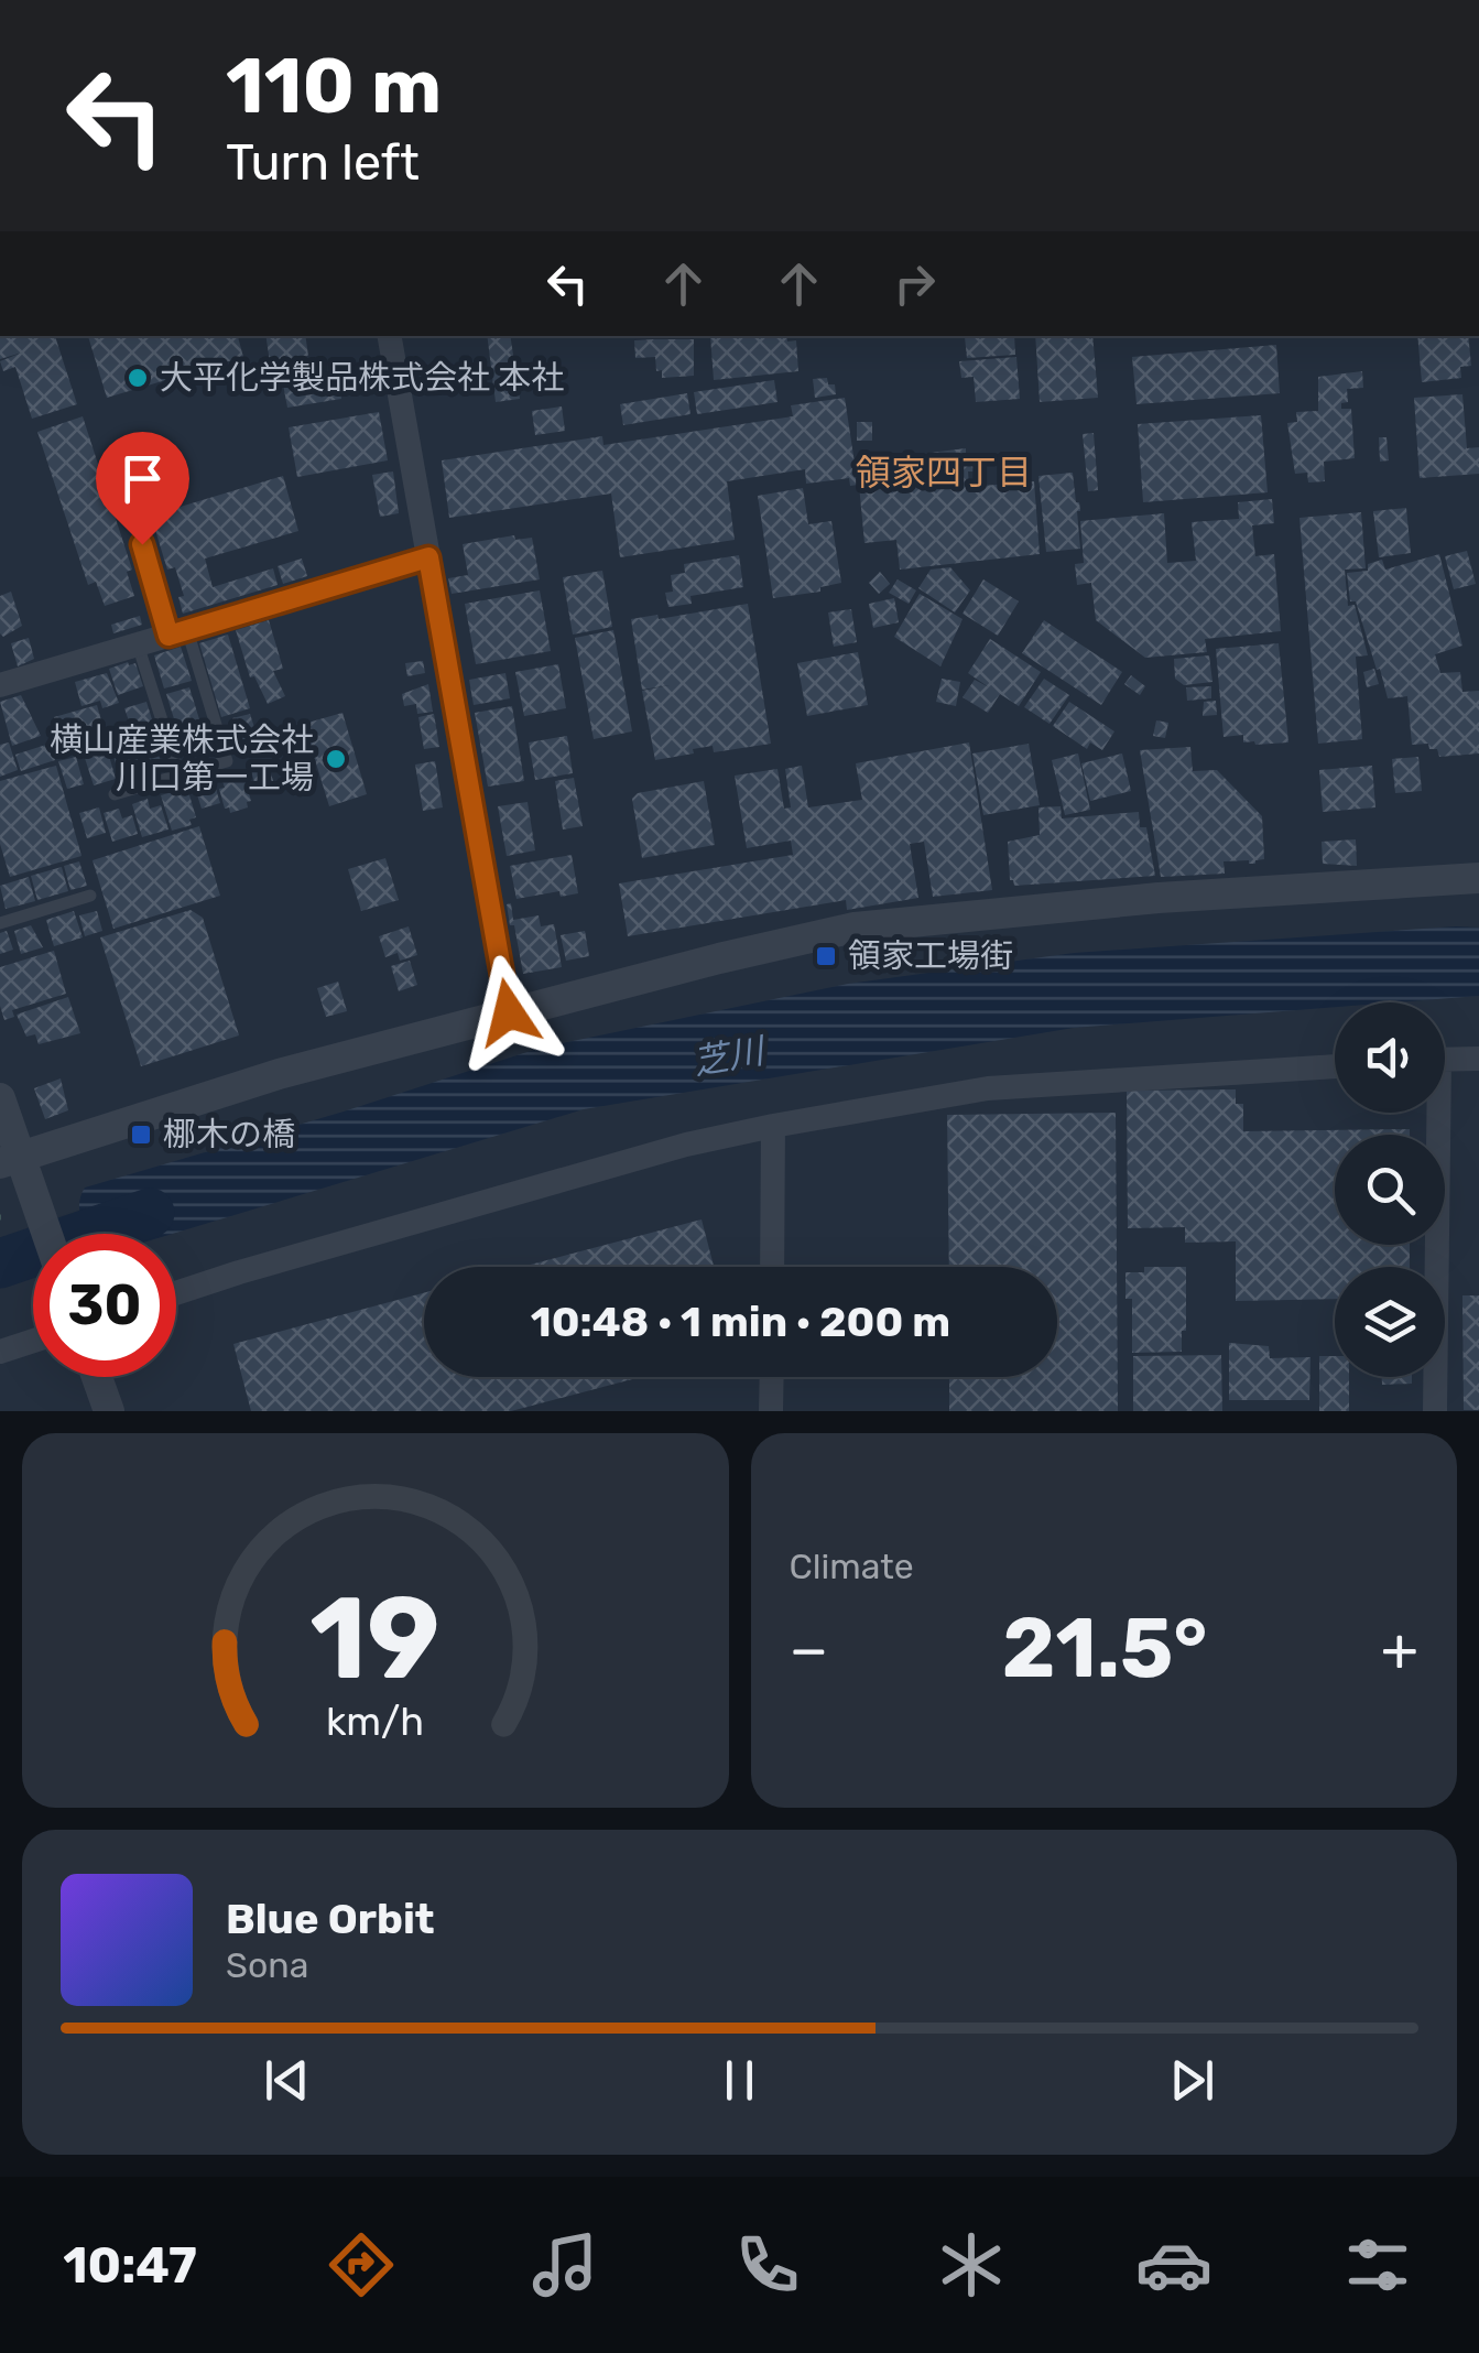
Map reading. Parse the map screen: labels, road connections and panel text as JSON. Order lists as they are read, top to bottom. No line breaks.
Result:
{"districts":["領家四丁目"],"water":["芝川"],"places":{"other":["大平化学製品株式会社 本社","横山産業株式会社 川口第一工場"],"transit":["領家工場街","梛木の橋"]},"page":{"turn":["110 m","Turn left"],"limit":"30","trip":"10:48 · 1 min · 200 m","tile":"Climate","heat":["−","21.5°","+"],"song":["Blue Orbit","Sona"],"tabs":"10:47","gauge":["19","km/h"]}}
